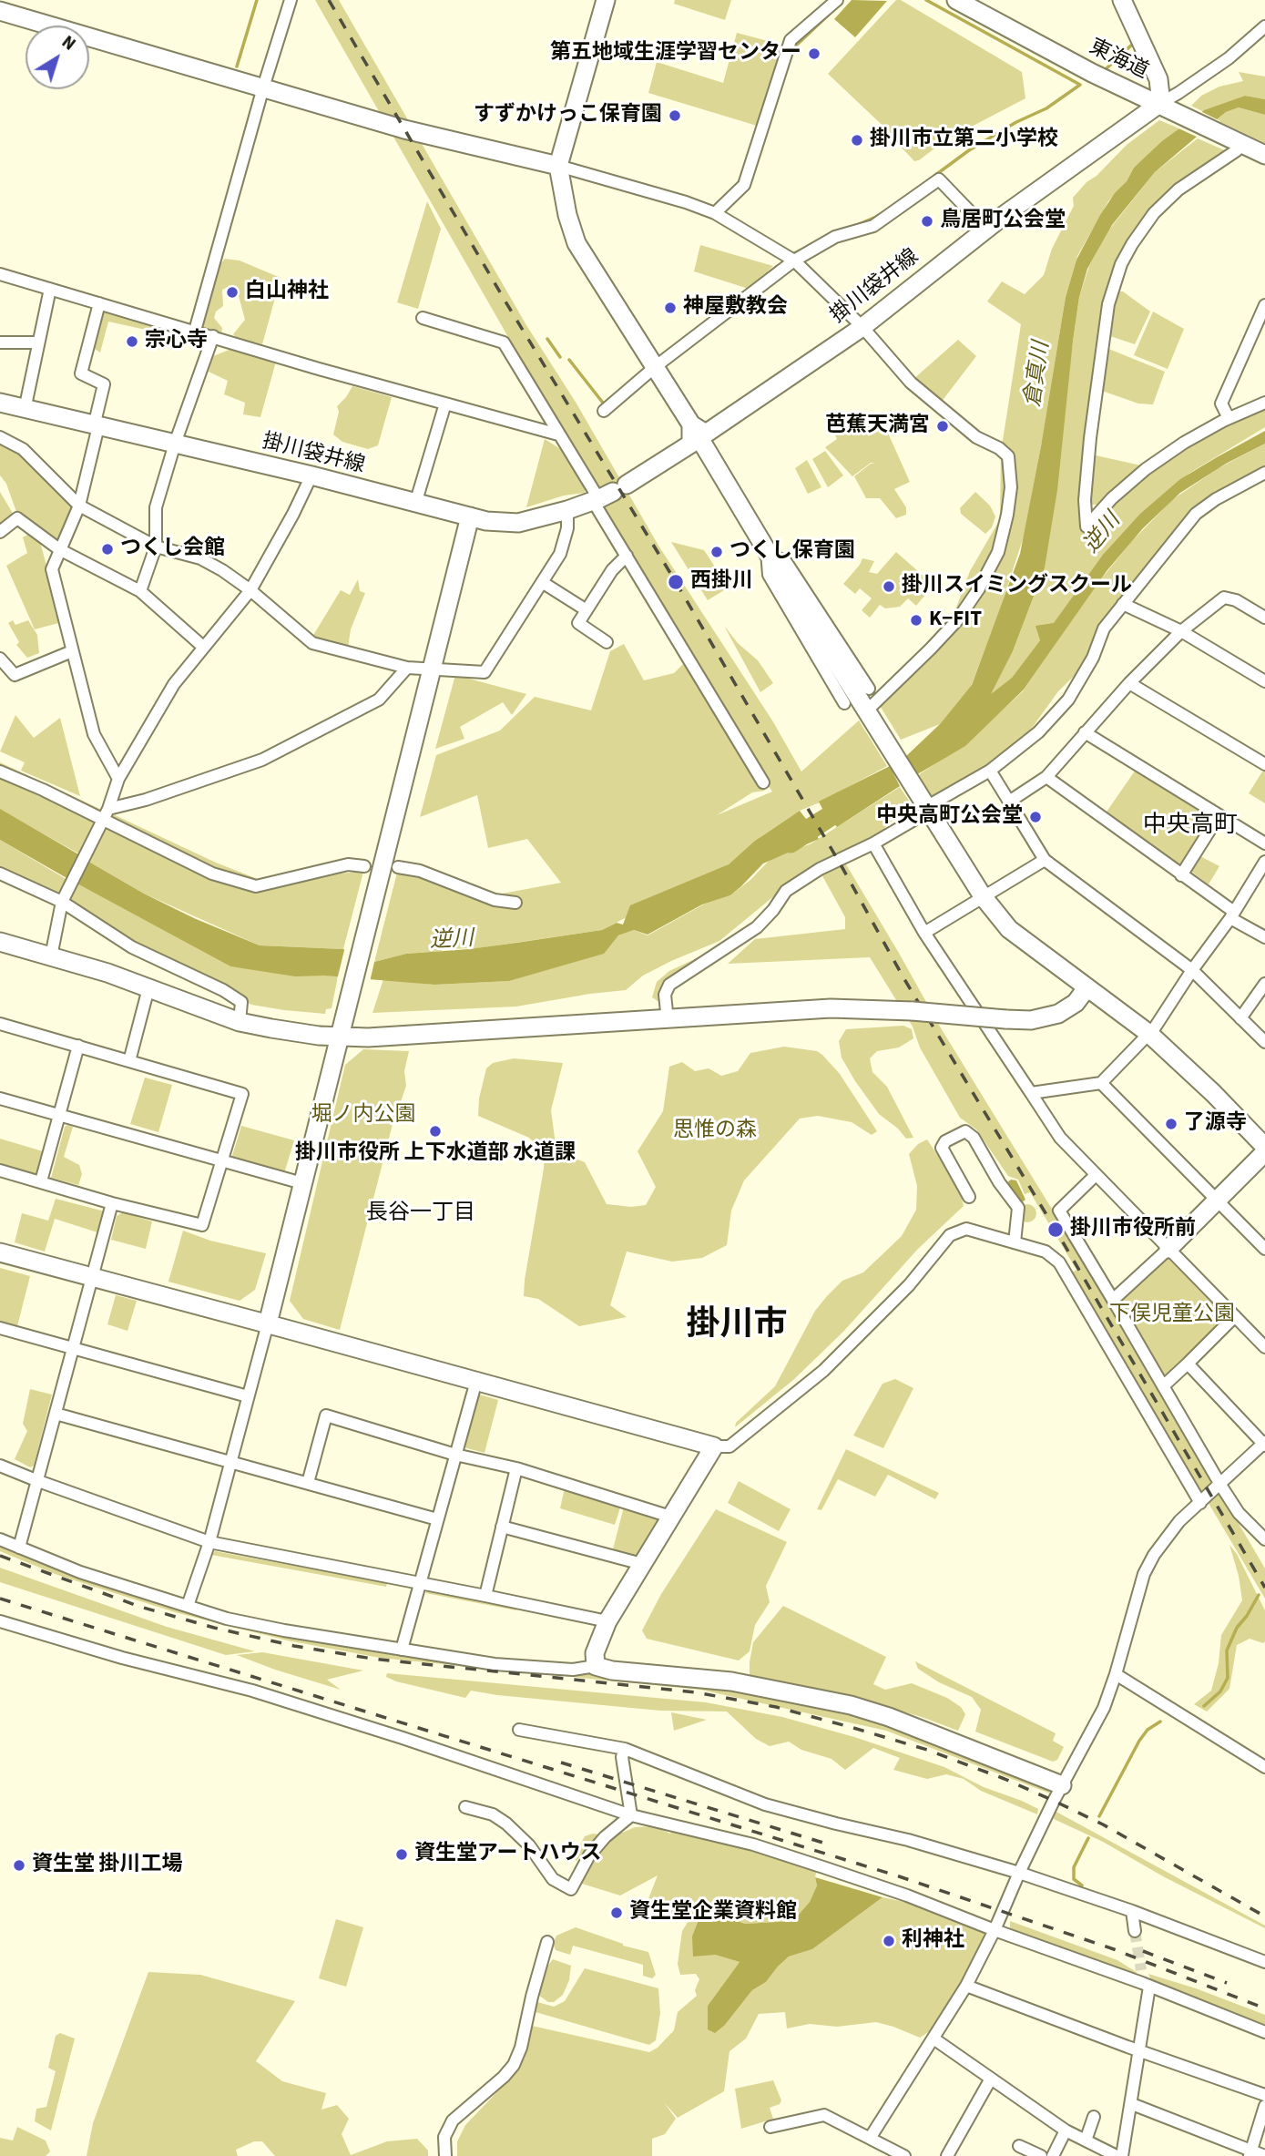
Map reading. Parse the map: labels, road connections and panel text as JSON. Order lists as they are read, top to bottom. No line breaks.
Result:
{"streets":{"street":["東海道","掛川袋井線"]},"crossings":[["東海道","掛川袋井線"]],"districts":["中央高町","長谷一丁目","掛川市"],"water":["倉真川","逆川"],"parks":["堀ノ内公園","思惟の森","下俣児童公園"],"places":["第五地域生涯学習センター","すずかけっこ保育園","掛川市立第二小学校","鳥居町公会堂","白山神社","神屋敷教会","宗心寺","芭蕉天満宮","つくし会館","つくし保育園","西掛川","掛川スイミングスクール","K−FIT","中央高町公会堂","了源寺","掛川市役所 上下水道部 水道課","掛川市役所前","資生堂アートハウス","資生堂 掛川工場","資生堂企業資料館","利神社"],"north":"top right"}
